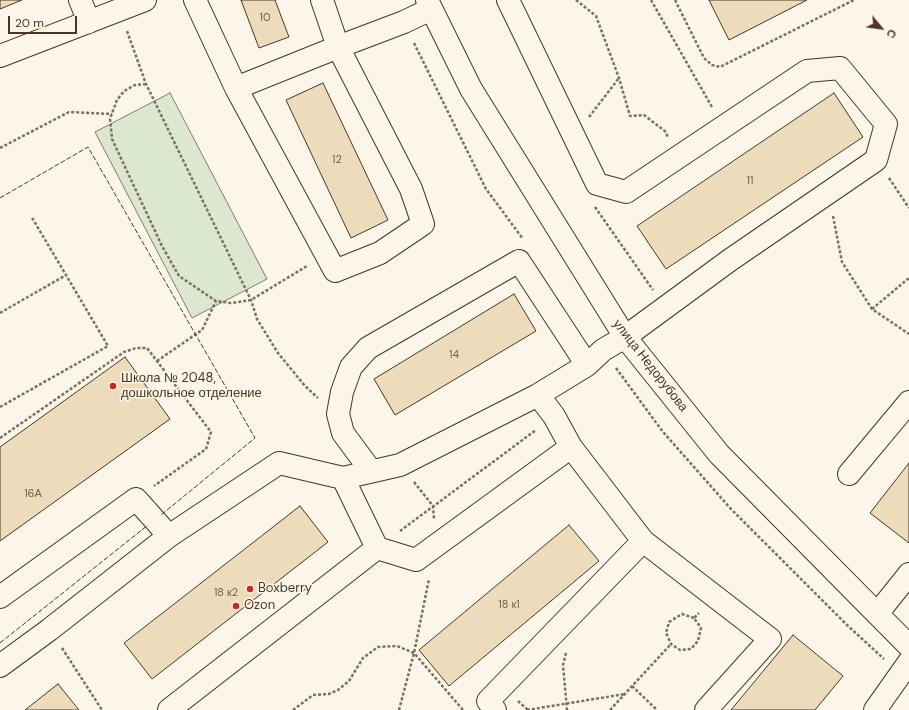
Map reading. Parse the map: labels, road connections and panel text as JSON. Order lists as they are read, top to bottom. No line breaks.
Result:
{"streets":{"street":["улица Недорубова"]},"places":["Школа № 2048, дошкольное отделение","Boxberry","Ozon"],"house_numbers":["10","12","11","14","16А","18 к2","18 к1"],"scale_bar":"20 m","north":"bottom right"}
